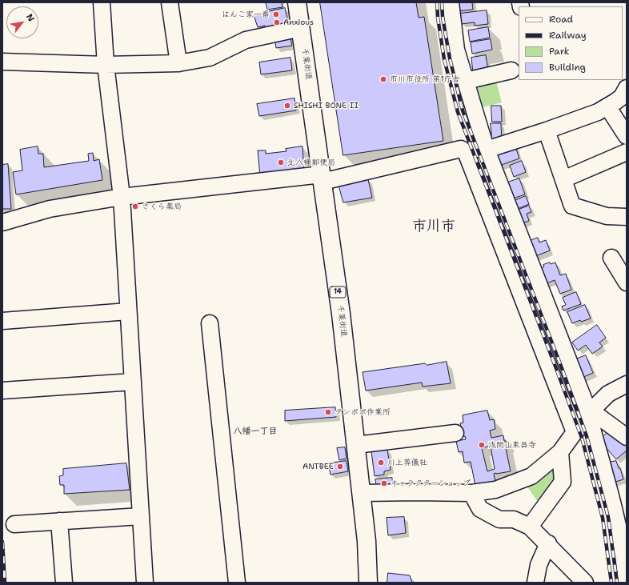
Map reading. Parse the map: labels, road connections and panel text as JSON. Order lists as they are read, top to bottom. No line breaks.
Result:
{"streets":{"highway":["千葉街道","14"]},"districts":["市川市","八幡一丁目"],"places":["はんこ家一番","Anxious","市川市役所 第1庁舎","SHISHI BONE II","北八幡郵便局","さくら薬局","タンポポ作業所","浅間山東昌寺","川上葬儀社","ANTBEE","キャラクターショップ"],"legend":["Road","Railway","Park","Building"],"north":"top right"}
